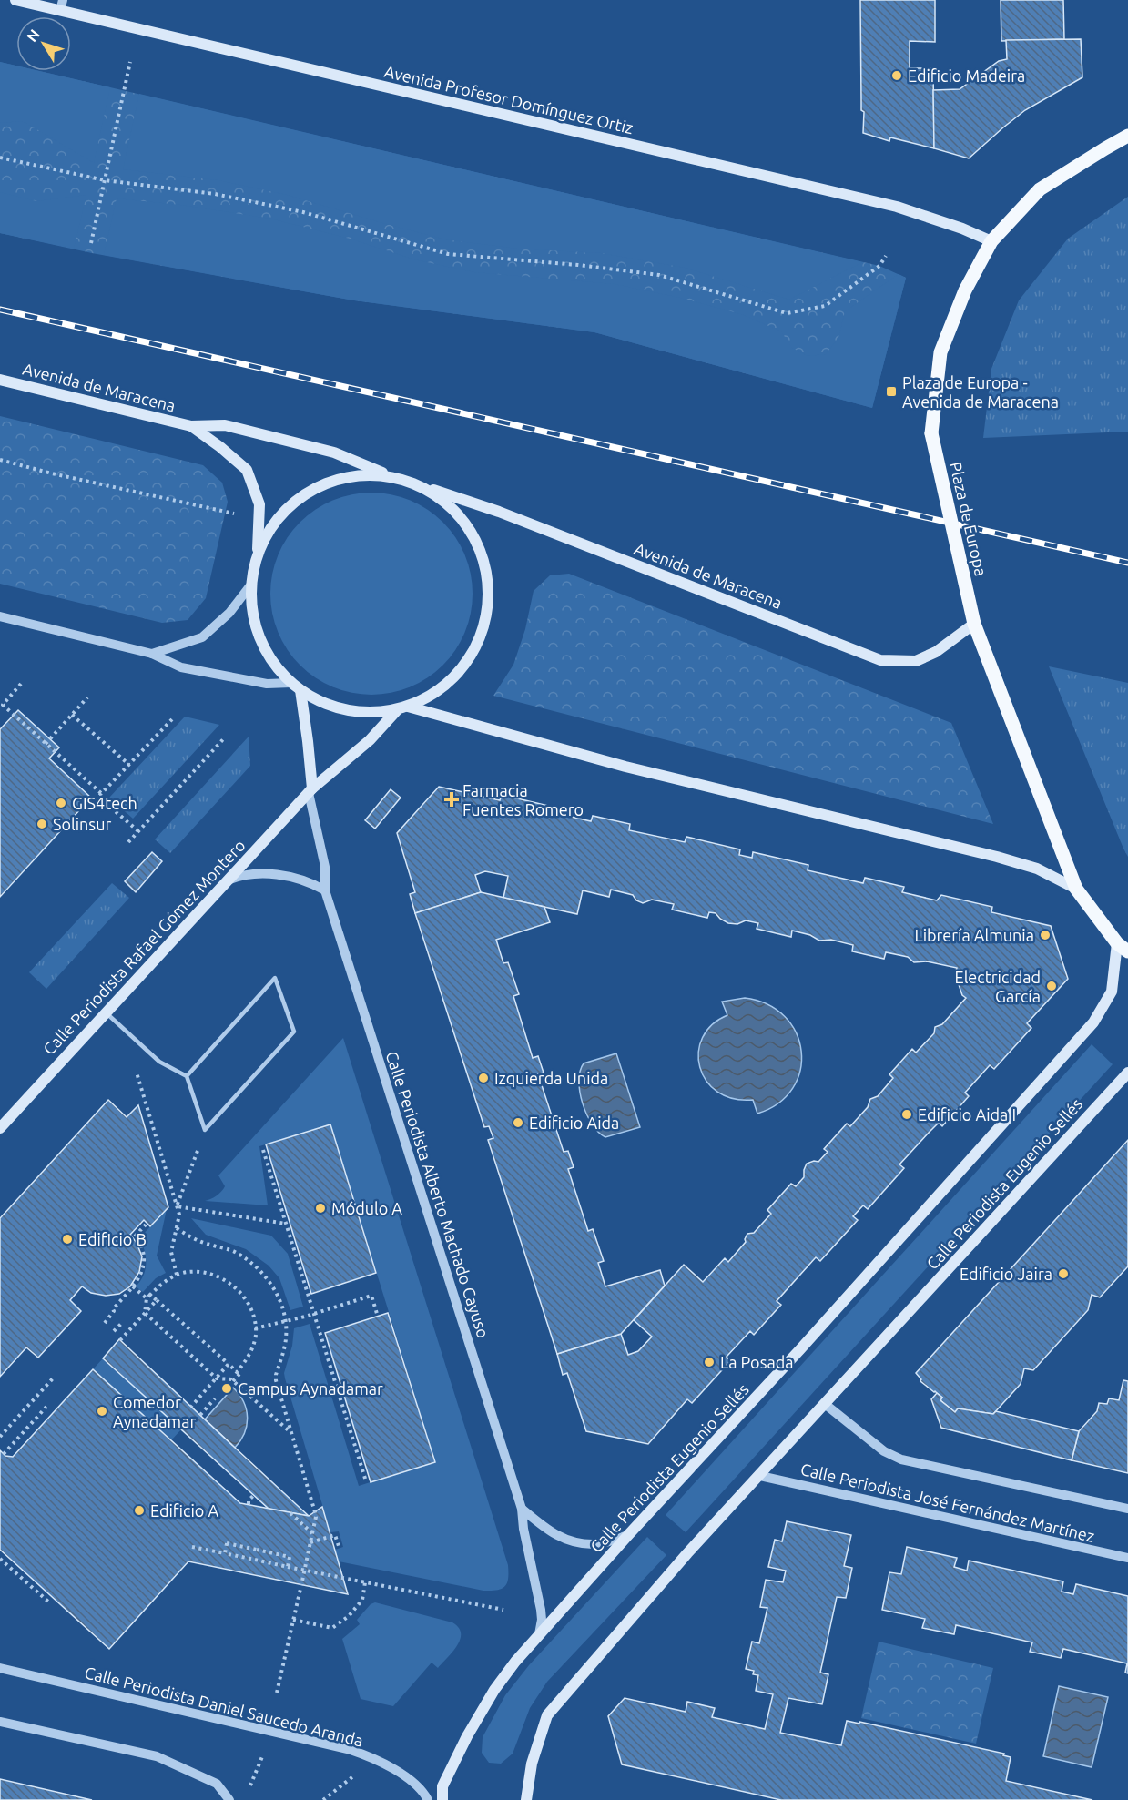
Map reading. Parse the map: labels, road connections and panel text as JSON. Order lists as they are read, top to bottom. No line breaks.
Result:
{"streets":{"main road":["Avenida Profesor Domínguez Ortiz","Avenida de Maracena","Plaza de Europa","Calle Periodista Rafael Gómez Montero","Calle Periodista Eugenio Sellés"],"street":["Calle Periodista Alberto Machado Cayuso","Calle Periodista José Fernández Martínez","Calle Periodista Daniel Saucedo Aranda"]},"crossings":[["Avenida Profesor Domínguez Ortiz","Plaza de Europa"],["Avenida de Maracena","Plaza de Europa"],["Plaza de Europa","Calle Periodista Eugenio Sellés"],["Calle Periodista Rafael Gómez Montero","Calle Periodista Alberto Machado Cayuso"],["Calle Periodista Eugenio Sellés","Calle Periodista Alberto Machado Cayuso"],["Calle Periodista Eugenio Sellés","Calle Periodista José Fernández Martínez"]],"places":{"other":["Edificio Madeira","GIS4tech","Solinsur","Librería Almunia","Electricidad García","Izquierda Unida","Edificio Aida I","Edificio Aida","Módulo A","Edificio B","Edificio Jaira","La Posada","Campus Aynadamar","Comedor Aynadamar","Edificio A"],"transit":["Plaza de Europa - Avenida de Maracena"],"health":["Farmacia Fuentes Romero"]},"north":"top left"}
